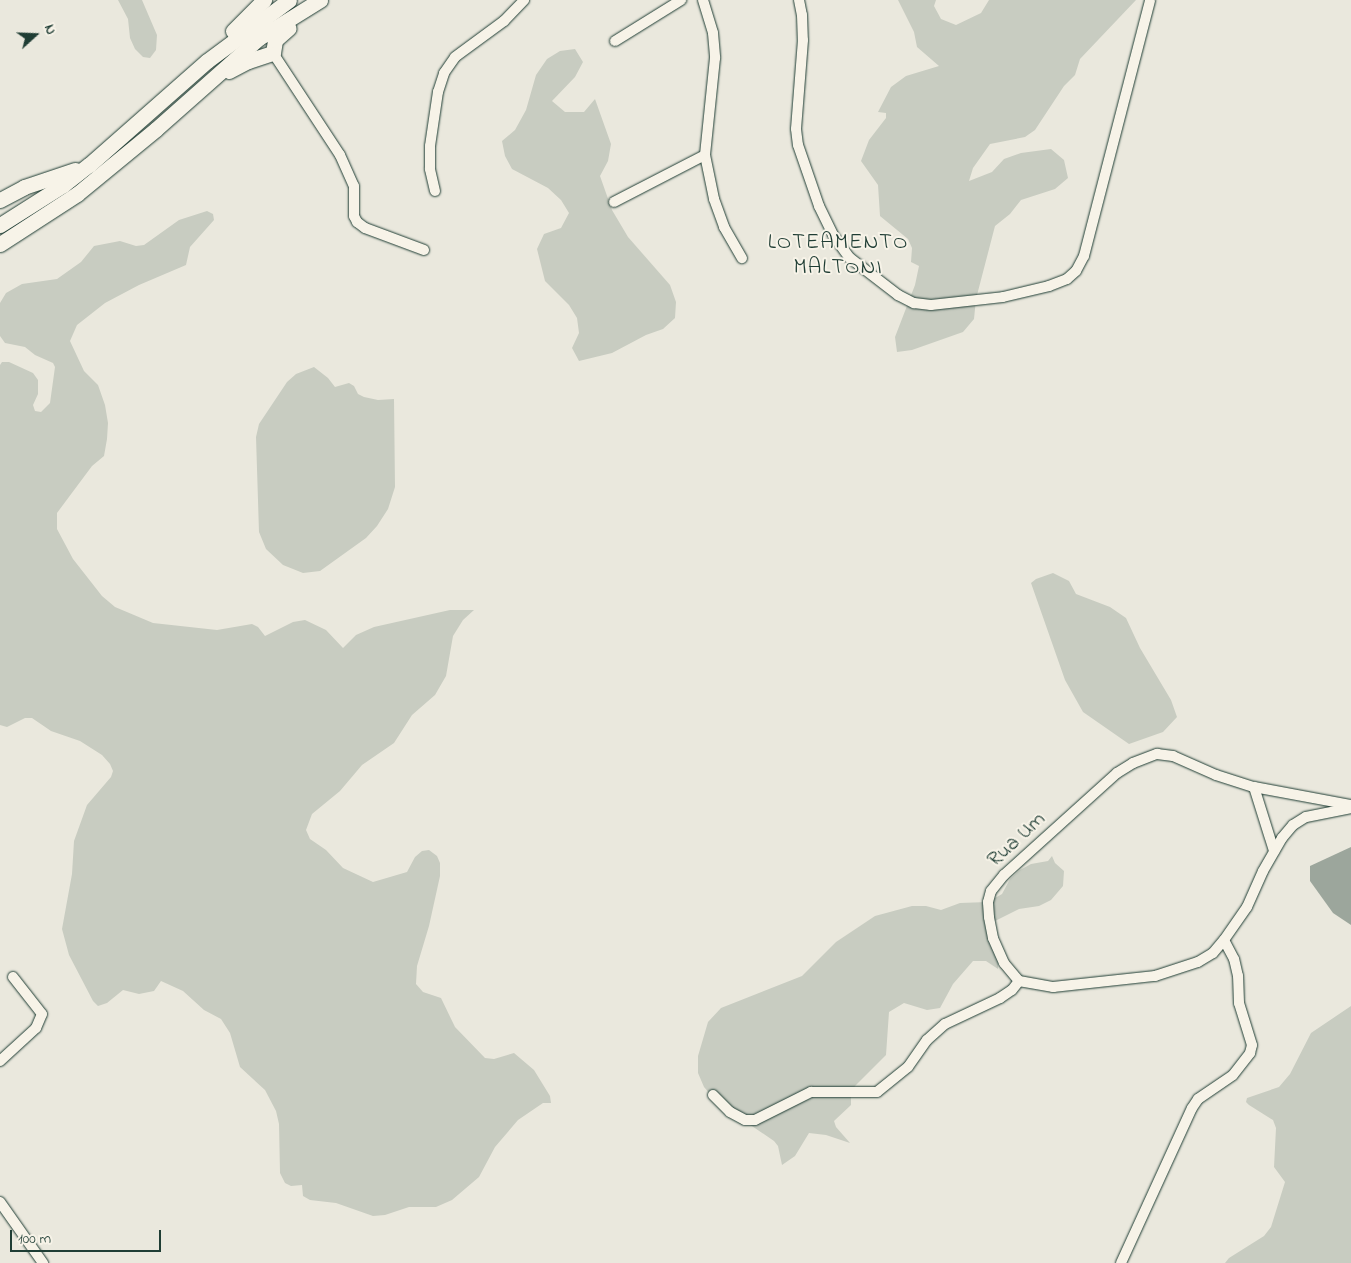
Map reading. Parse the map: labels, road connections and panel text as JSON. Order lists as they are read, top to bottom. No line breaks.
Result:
{"streets":{"street":["Rua Um"]},"districts":["LOTEAMENTO MALTONI"],"scale_bar":"100 m","north":"right"}
